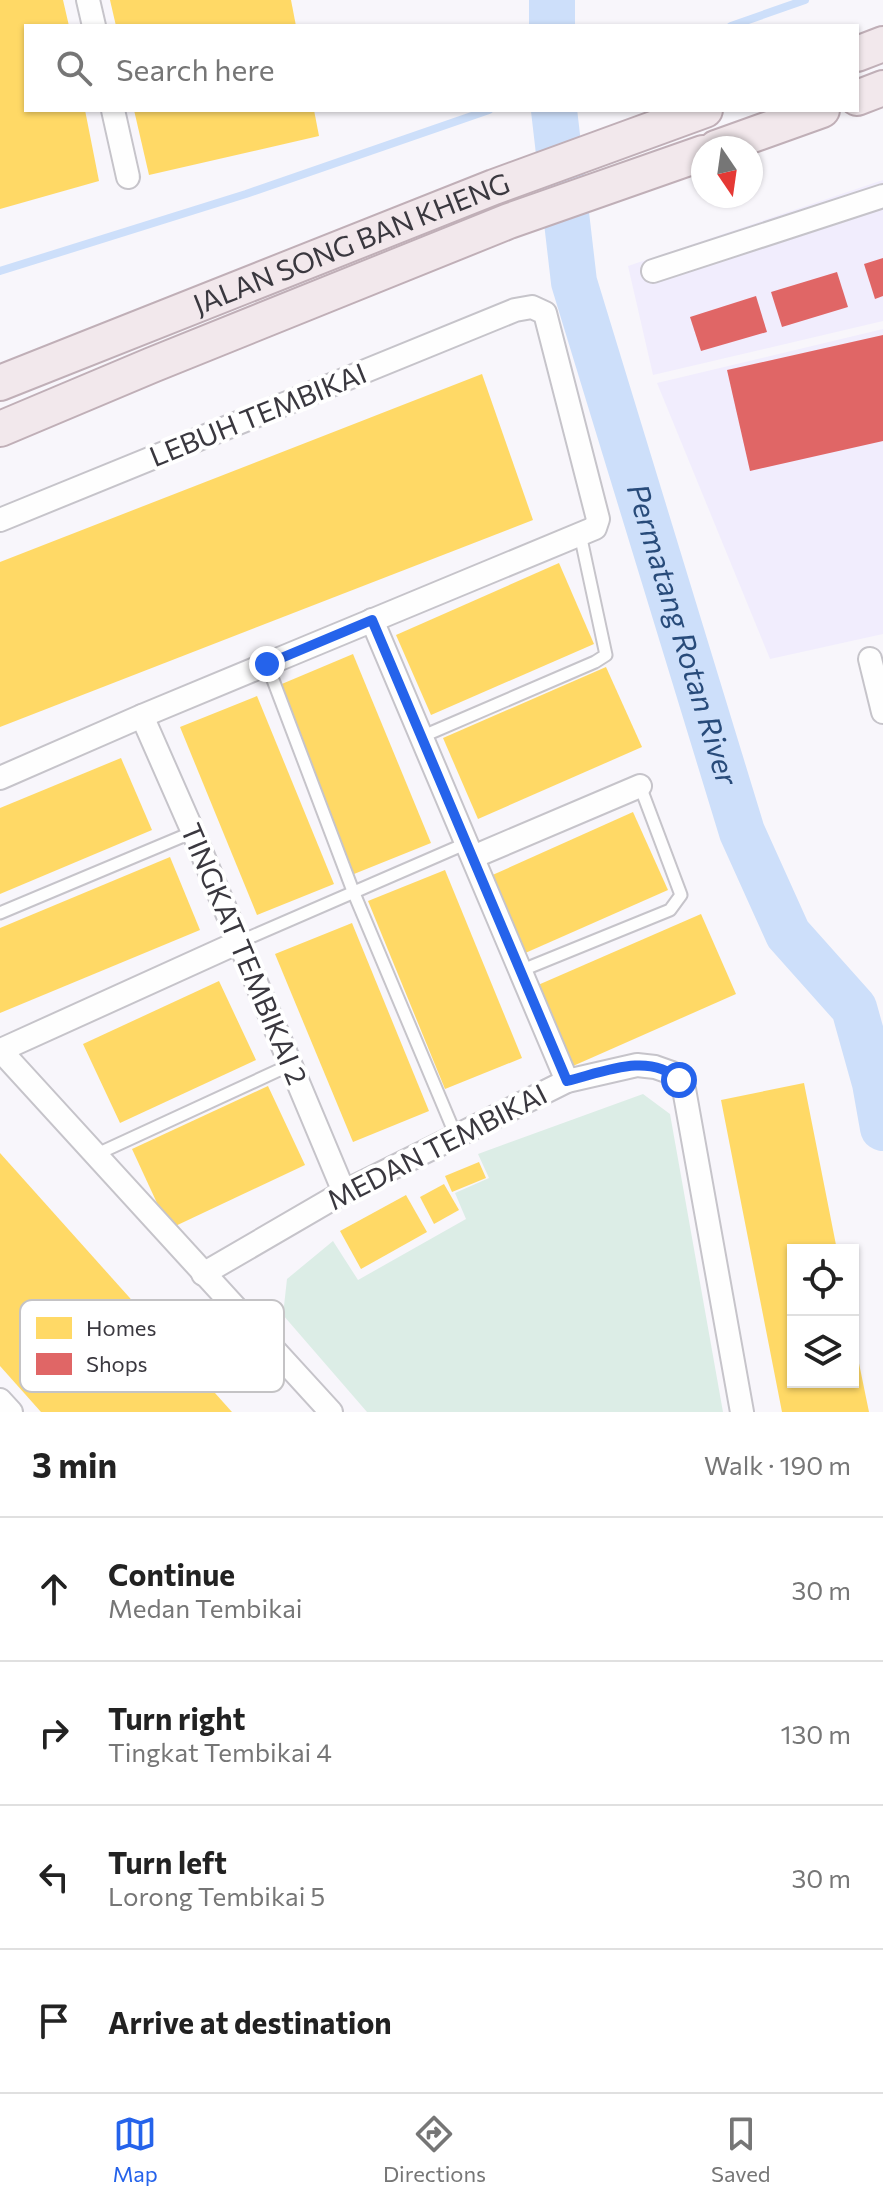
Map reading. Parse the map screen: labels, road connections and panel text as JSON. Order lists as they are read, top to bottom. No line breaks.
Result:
{"streets":{"main road":["JALAN SONG BAN KHENG"],"street":["LEBUH TEMBIKAI","TINGKAT TEMBIKAI 2","MEDAN TEMBIKAI"]},"crossings":[["TINGKAT TEMBIKAI 2","MEDAN TEMBIKAI"]],"water":["Permatang Rotan River"],"legend":["Homes","Shops"],"north":"bottom","page":{"search":"Search here","heading":["3 min","Walk · 190 m"],"list":[["Continue","Medan Tembikai","30 m"],["Turn right","Tingkat Tembikai 4","130 m"],["Turn left","Lorong Tembikai 5","30 m"],"Arrive at destination"],"nav":["Map","Directions","Saved"]}}
